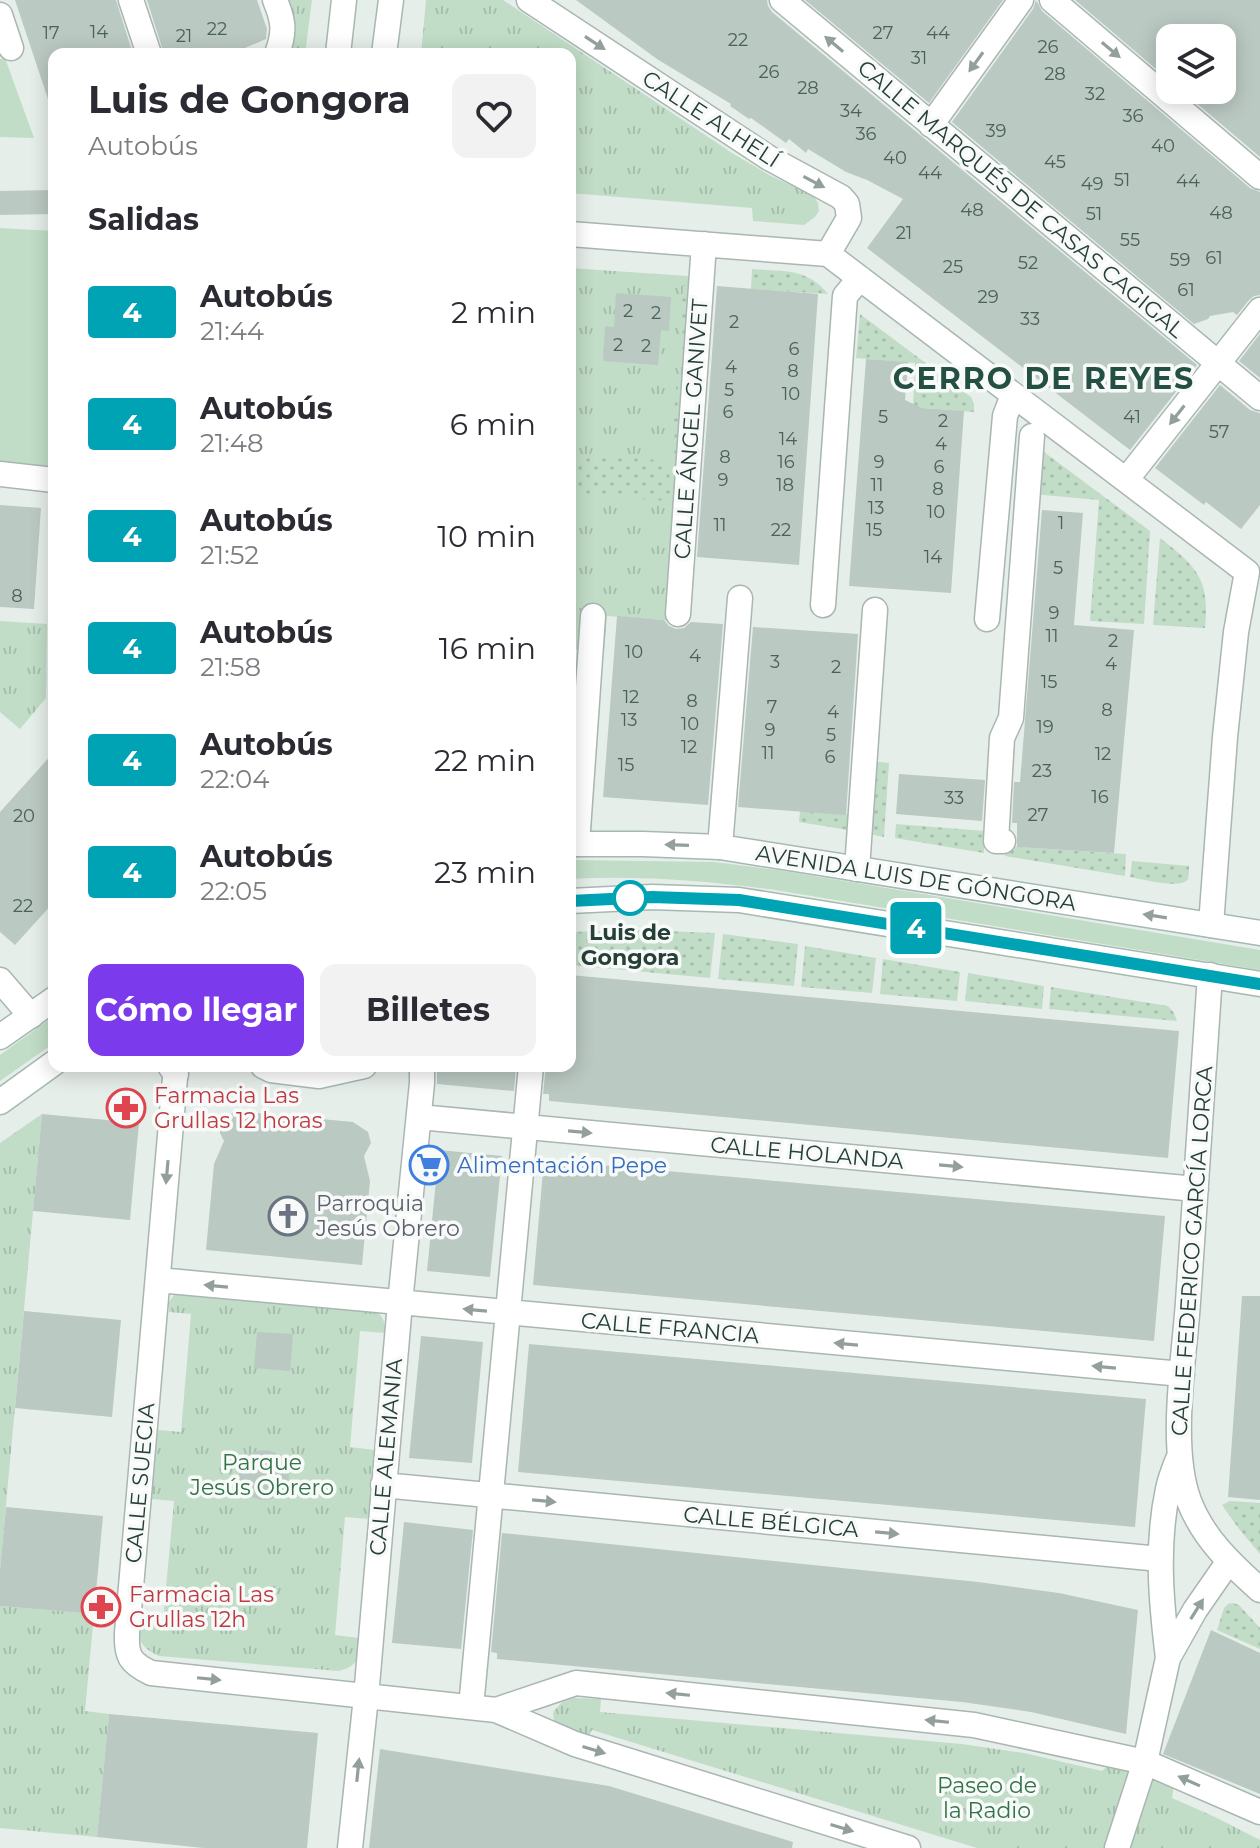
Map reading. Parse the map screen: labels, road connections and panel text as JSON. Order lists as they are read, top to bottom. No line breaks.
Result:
{"streets":{"street":["CALLE ALHELÍ","CALLE MARQUÉS DE CASAS CAGIGAL","CALLE ÁNGEL GANIVET","AVENIDA LUIS DE GÓNGORA","CALLE HOLANDA","CALLE FEDERICO GARCÍA LORCA","CALLE FRANCIA","CALLE ALEMANIA","CALLE SUECIA","CALLE BÉLGICA"]},"crossings":[["CALLE HOLANDA","CALLE FEDERICO GARCÍA LORCA"],["CALLE HOLANDA","CALLE ALEMANIA"],["CALLE FEDERICO GARCÍA LORCA","CALLE FRANCIA"],["CALLE FRANCIA","CALLE ALEMANIA"],["CALLE FRANCIA","CALLE SUECIA"],["CALLE ALEMANIA","CALLE SUECIA"],["CALLE ALEMANIA","CALLE BÉLGICA"]],"one_way":["CALLE ALHELÍ","CALLE HOLANDA","CALLE FRANCIA"],"districts":["CERRO DE REYES"],"parks":["Parque Jesús Obrero","Paseo de la Radio"],"places":{"other":["Luis de Gongora"],"pharmacy":["Farmacia Las Grullas 12 horas","Farmacia Las Grullas 12h"],"supermarket":["Alimentación Pepe"],"church":["Parroquia Jesús Obrero"]},"lines":["bus line 4"],"house_numbers":["22","14","17","27","44","21","22","26","31","26","28","28","32","34","36","39","36","40","40","45","44","51","44","49","48","48","51","21","55","61","59","52","25","61","29","2","2","33","2","2","2","6","4","8","5","10","6","5","41","2","57","14","4","8","16","9","6","9","18","11","8","13","10","1","11","22","15","14","5","8","9","11","2","10","4","3","4","2","15","12","8","7","8","4","13","10","19","9","5","12","11","12","6","15","23","16","33","27","20","22"],"page":{"on_map":"4","heading":[["Luis de Gongora","Autobús"],"Salidas"],"list":[{"mark":"4","name":"Autobús","note":"21:44","value":"2 min"},{"mark":"4","name":"Autobús","note":"21:48","value":"6 min"},{"mark":"4","name":"Autobús","note":"21:52","value":"10 min"},{"mark":"4","name":"Autobús","note":"21:58","value":"16 min"},{"mark":"4","name":"Autobús","note":"22:04","value":"22 min"},{"mark":"4","name":"Autobús","note":"22:05","value":"23 min"}],"buttons":["Cómo llegar","Billetes"]}}
